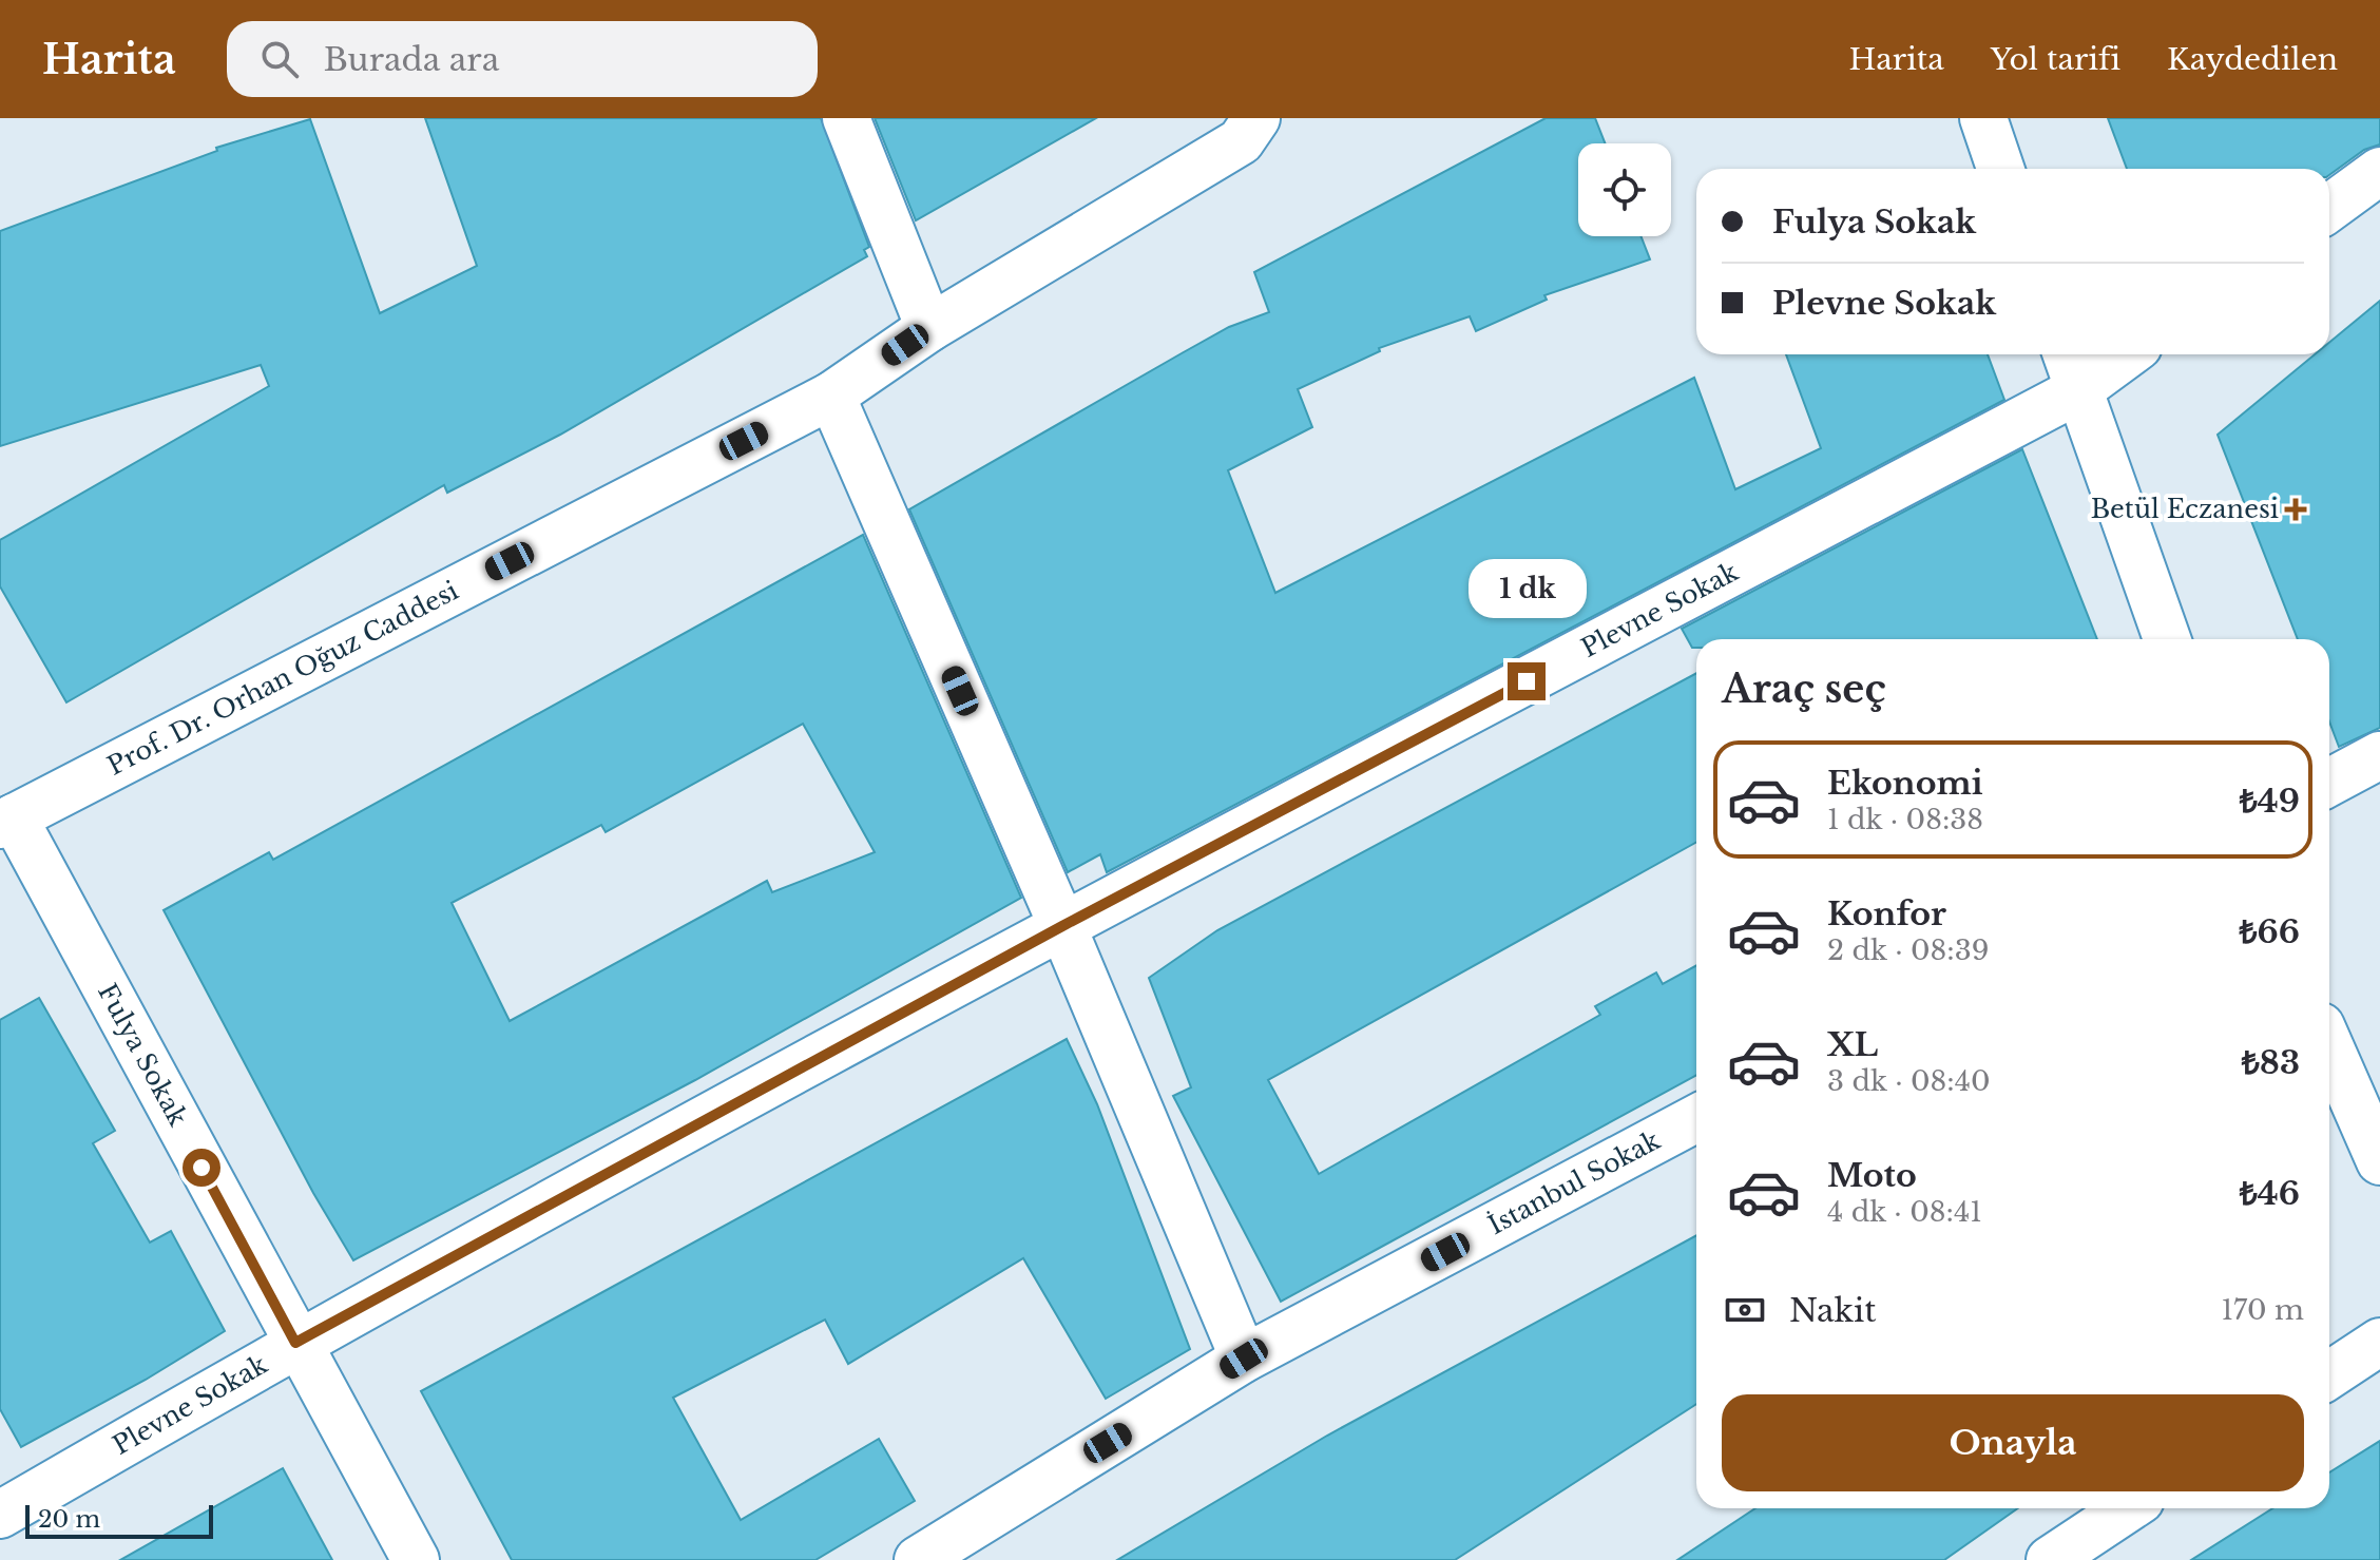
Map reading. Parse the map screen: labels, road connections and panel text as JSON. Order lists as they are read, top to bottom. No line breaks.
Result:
{"streets":{"street":["Plevne Sokak","Prof. Dr. Orhan Oğuz Caddesi","Fulya Sokak","İstanbul Sokak"]},"crossings":[["Plevne Sokak","Fulya Sokak"],["Prof. Dr. Orhan Oğuz Caddesi","Fulya Sokak"]],"places":{"health":["Betül Eczanesi"]},"scale_bar":"20 m","page":{"header":"Harita","search":"Burada ara","nav":["Harita","Yol tarifi","Kaydedilen"],"banner":["Fulya Sokak","Plevne Sokak"],"bubble":"1 dk","heading":"Araç seç","list":[{"name":"Ekonomi","note":"1 dk · 08:38","value":"₺49"},{"name":"Konfor","note":"2 dk · 08:39","value":"₺66"},{"name":"XL","note":"3 dk · 08:40","value":"₺83"},{"name":"Moto","note":"4 dk · 08:41","value":"₺46"}],"pay":["Nakit","170 m"],"buttons":"Onayla","scale":"20 m"}}
